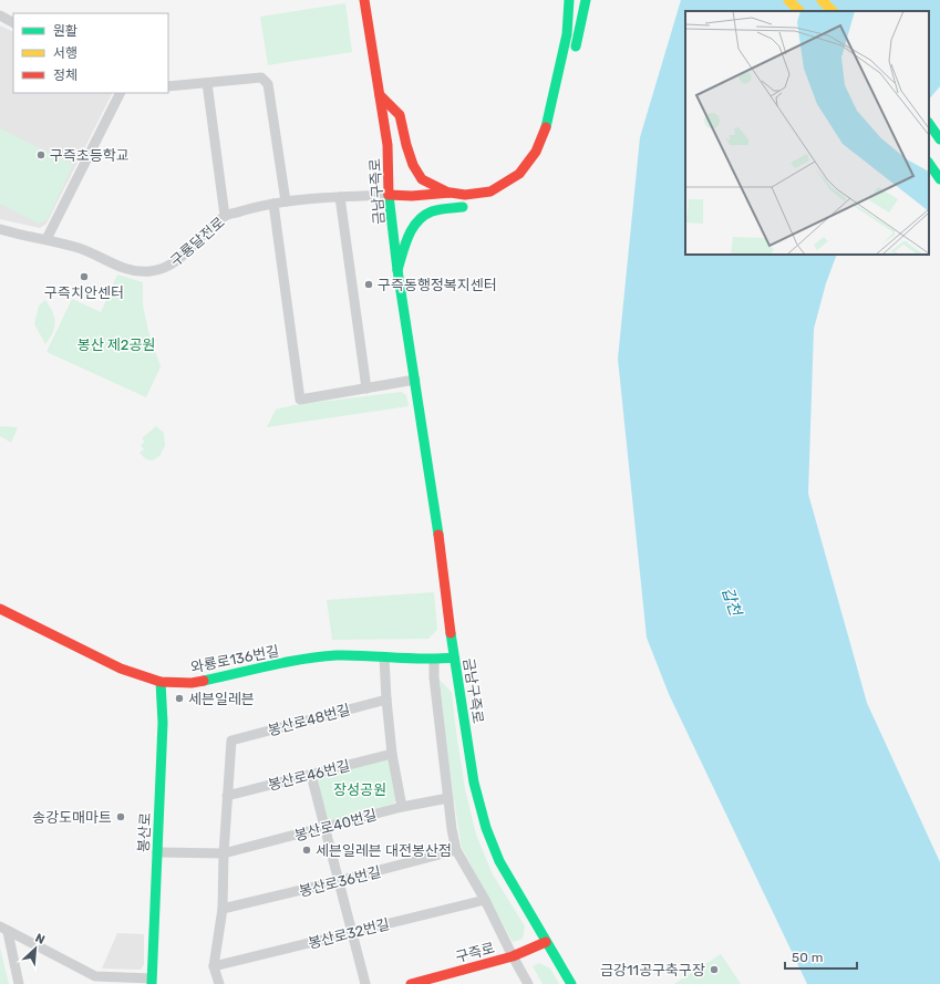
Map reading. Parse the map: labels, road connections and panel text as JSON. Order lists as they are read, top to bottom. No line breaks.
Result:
{"streets":{"main road":["금남구즉로","와룡로136번길","봉산로","구즉로"],"street":["구룡달전로","봉산로48번길","봉산로46번길","봉산로40번길","봉산로36번길","봉산로32번길"]},"crossings":[["금남구즉로","구룡달전로"],["금남구즉로","와룡로136번길"],["금남구즉로","구즉로"],["와룡로136번길","봉산로"],["봉산로48번길","봉산로46번길"],["봉산로40번길","봉산로"]],"water":["갑천"],"parks":["봉산 제2공원","장성공원"],"places":["구즉초등학교","구즉치안센터","구즉동행정복지센터","세븐일레븐","송강도매마트","세븐일레븐 대전봉산점","금강11공구축구장"],"legend":["원활","서행","정체"],"scale_bar":"50 m","north":"top right"}
